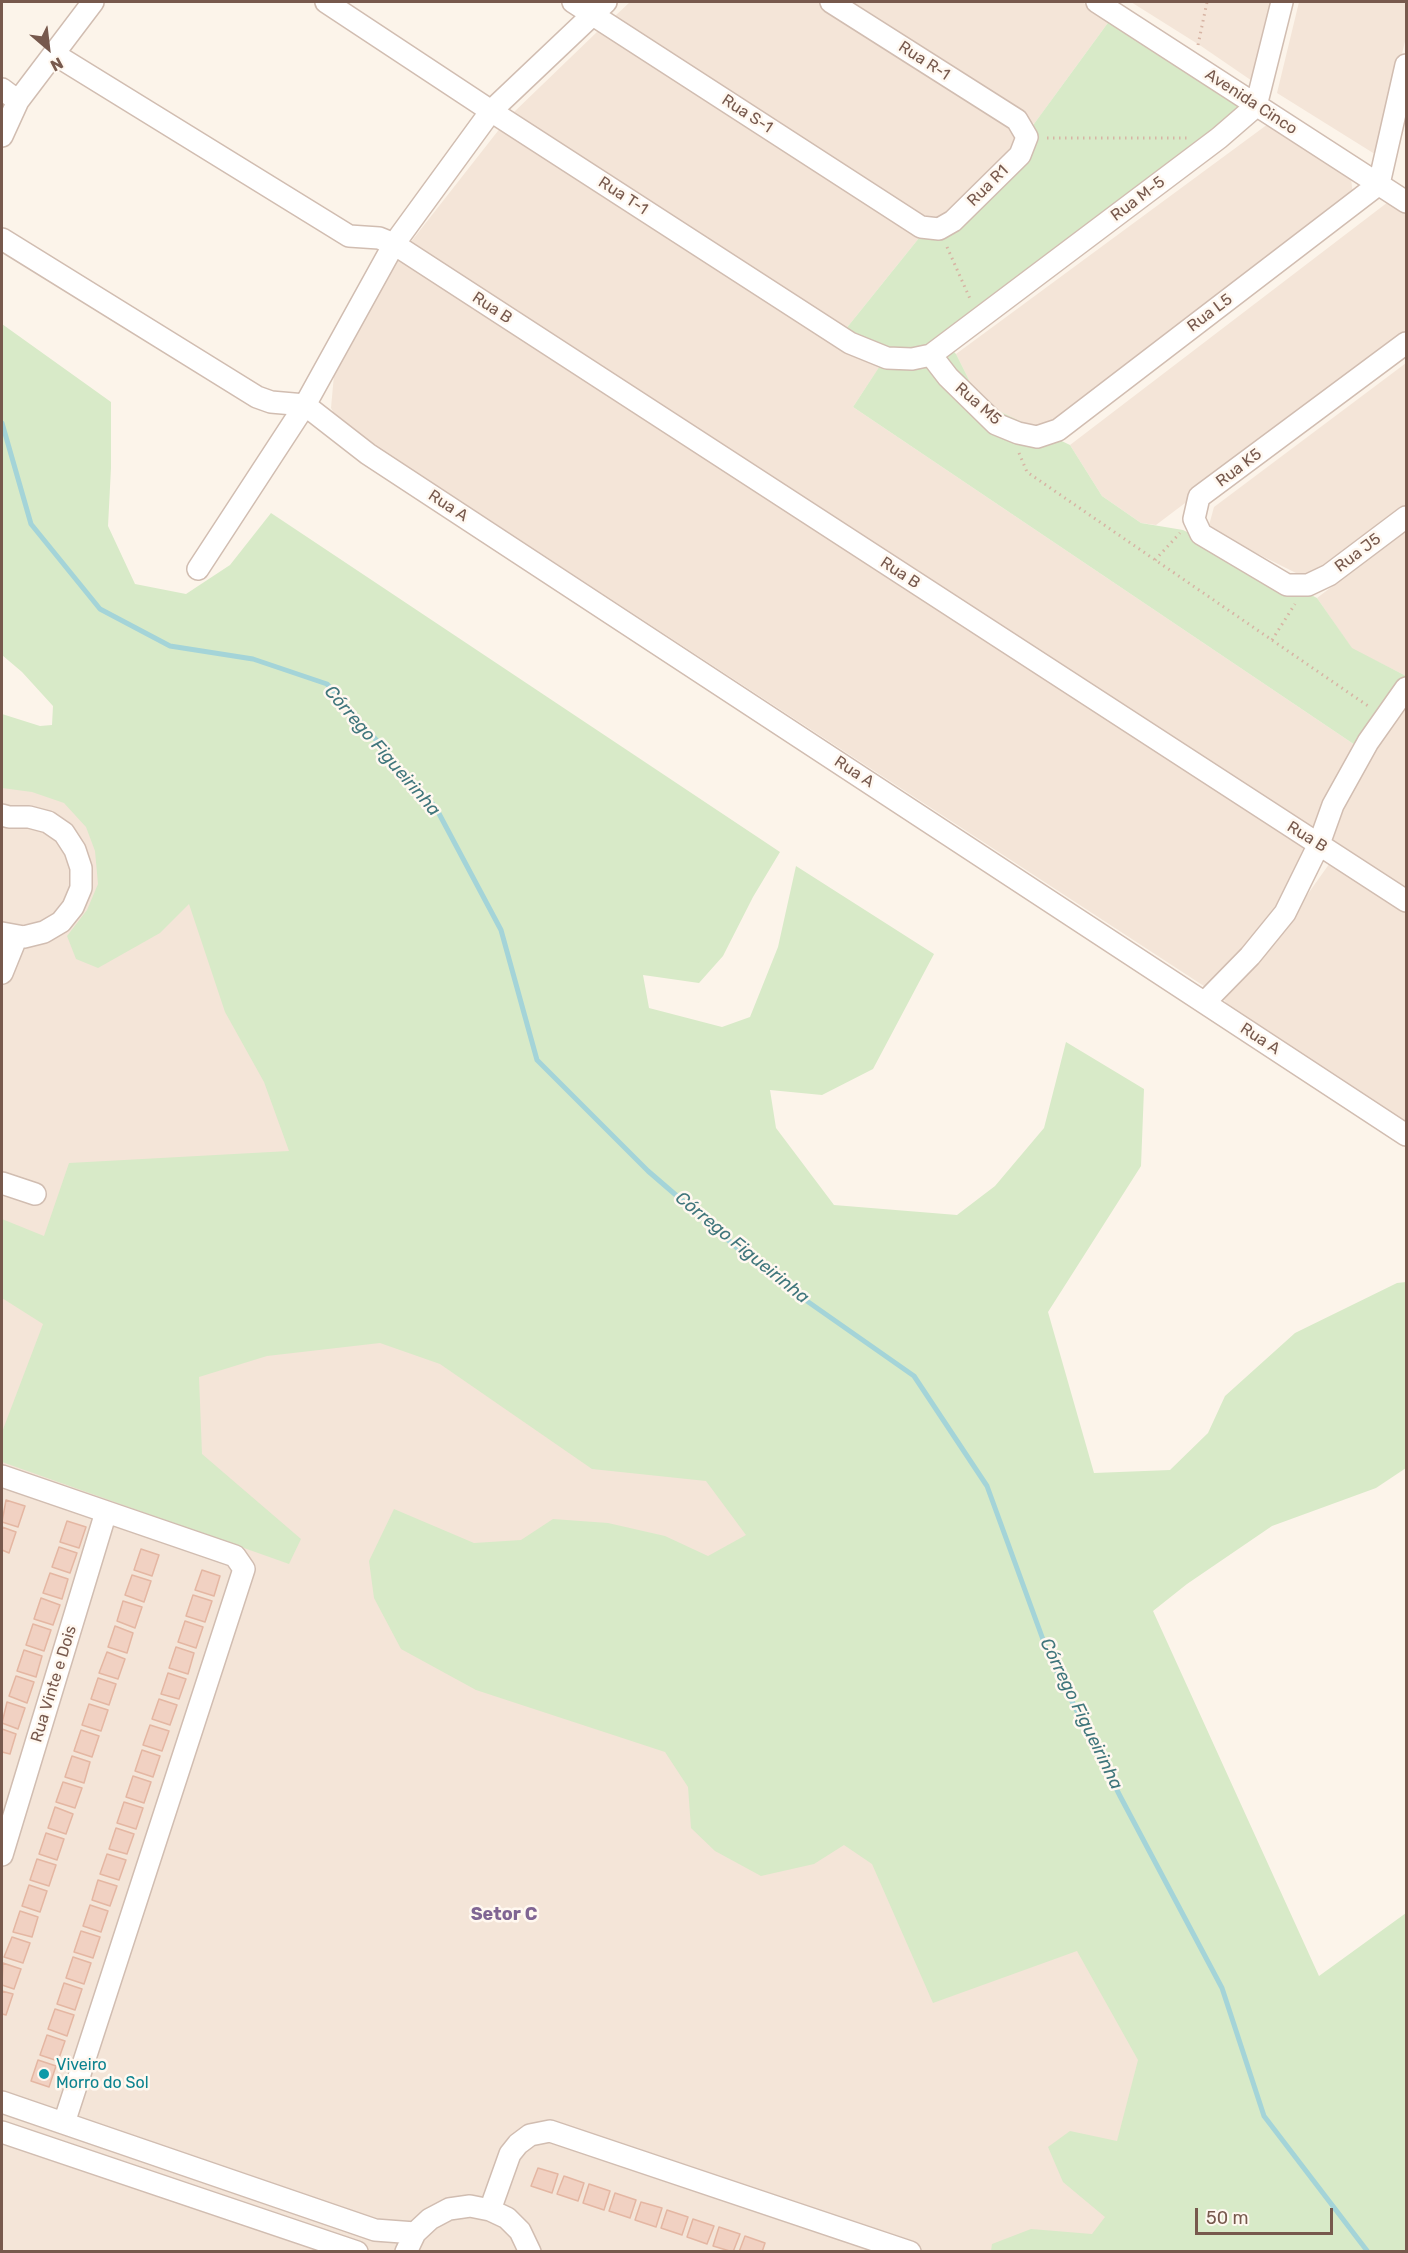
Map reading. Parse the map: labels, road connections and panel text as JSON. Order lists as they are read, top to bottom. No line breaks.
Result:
{"streets":{"street":["Rua R-1","Avenida Cinco","Rua S-1","Rua R1","Rua T-1","Rua M-5","Rua B","Rua L5","Rua M5","Rua K5","Rua A","Rua J5","Rua Vinte e Dois"]},"crossings":[["Rua R-1","Rua R1"],["Avenida Cinco","Rua M-5"],["Avenida Cinco","Rua L5"],["Rua S-1","Rua R1"],["Rua T-1","Rua M-5"],["Rua T-1","Rua M5"],["Rua M-5","Rua M5"],["Rua L5","Rua M5"]],"districts":["Setor C"],"water":["Córrego Figueirinha"],"places":["Viveiro Morro do Sol"],"scale_bar":"50 m","north":"bottom right"}
